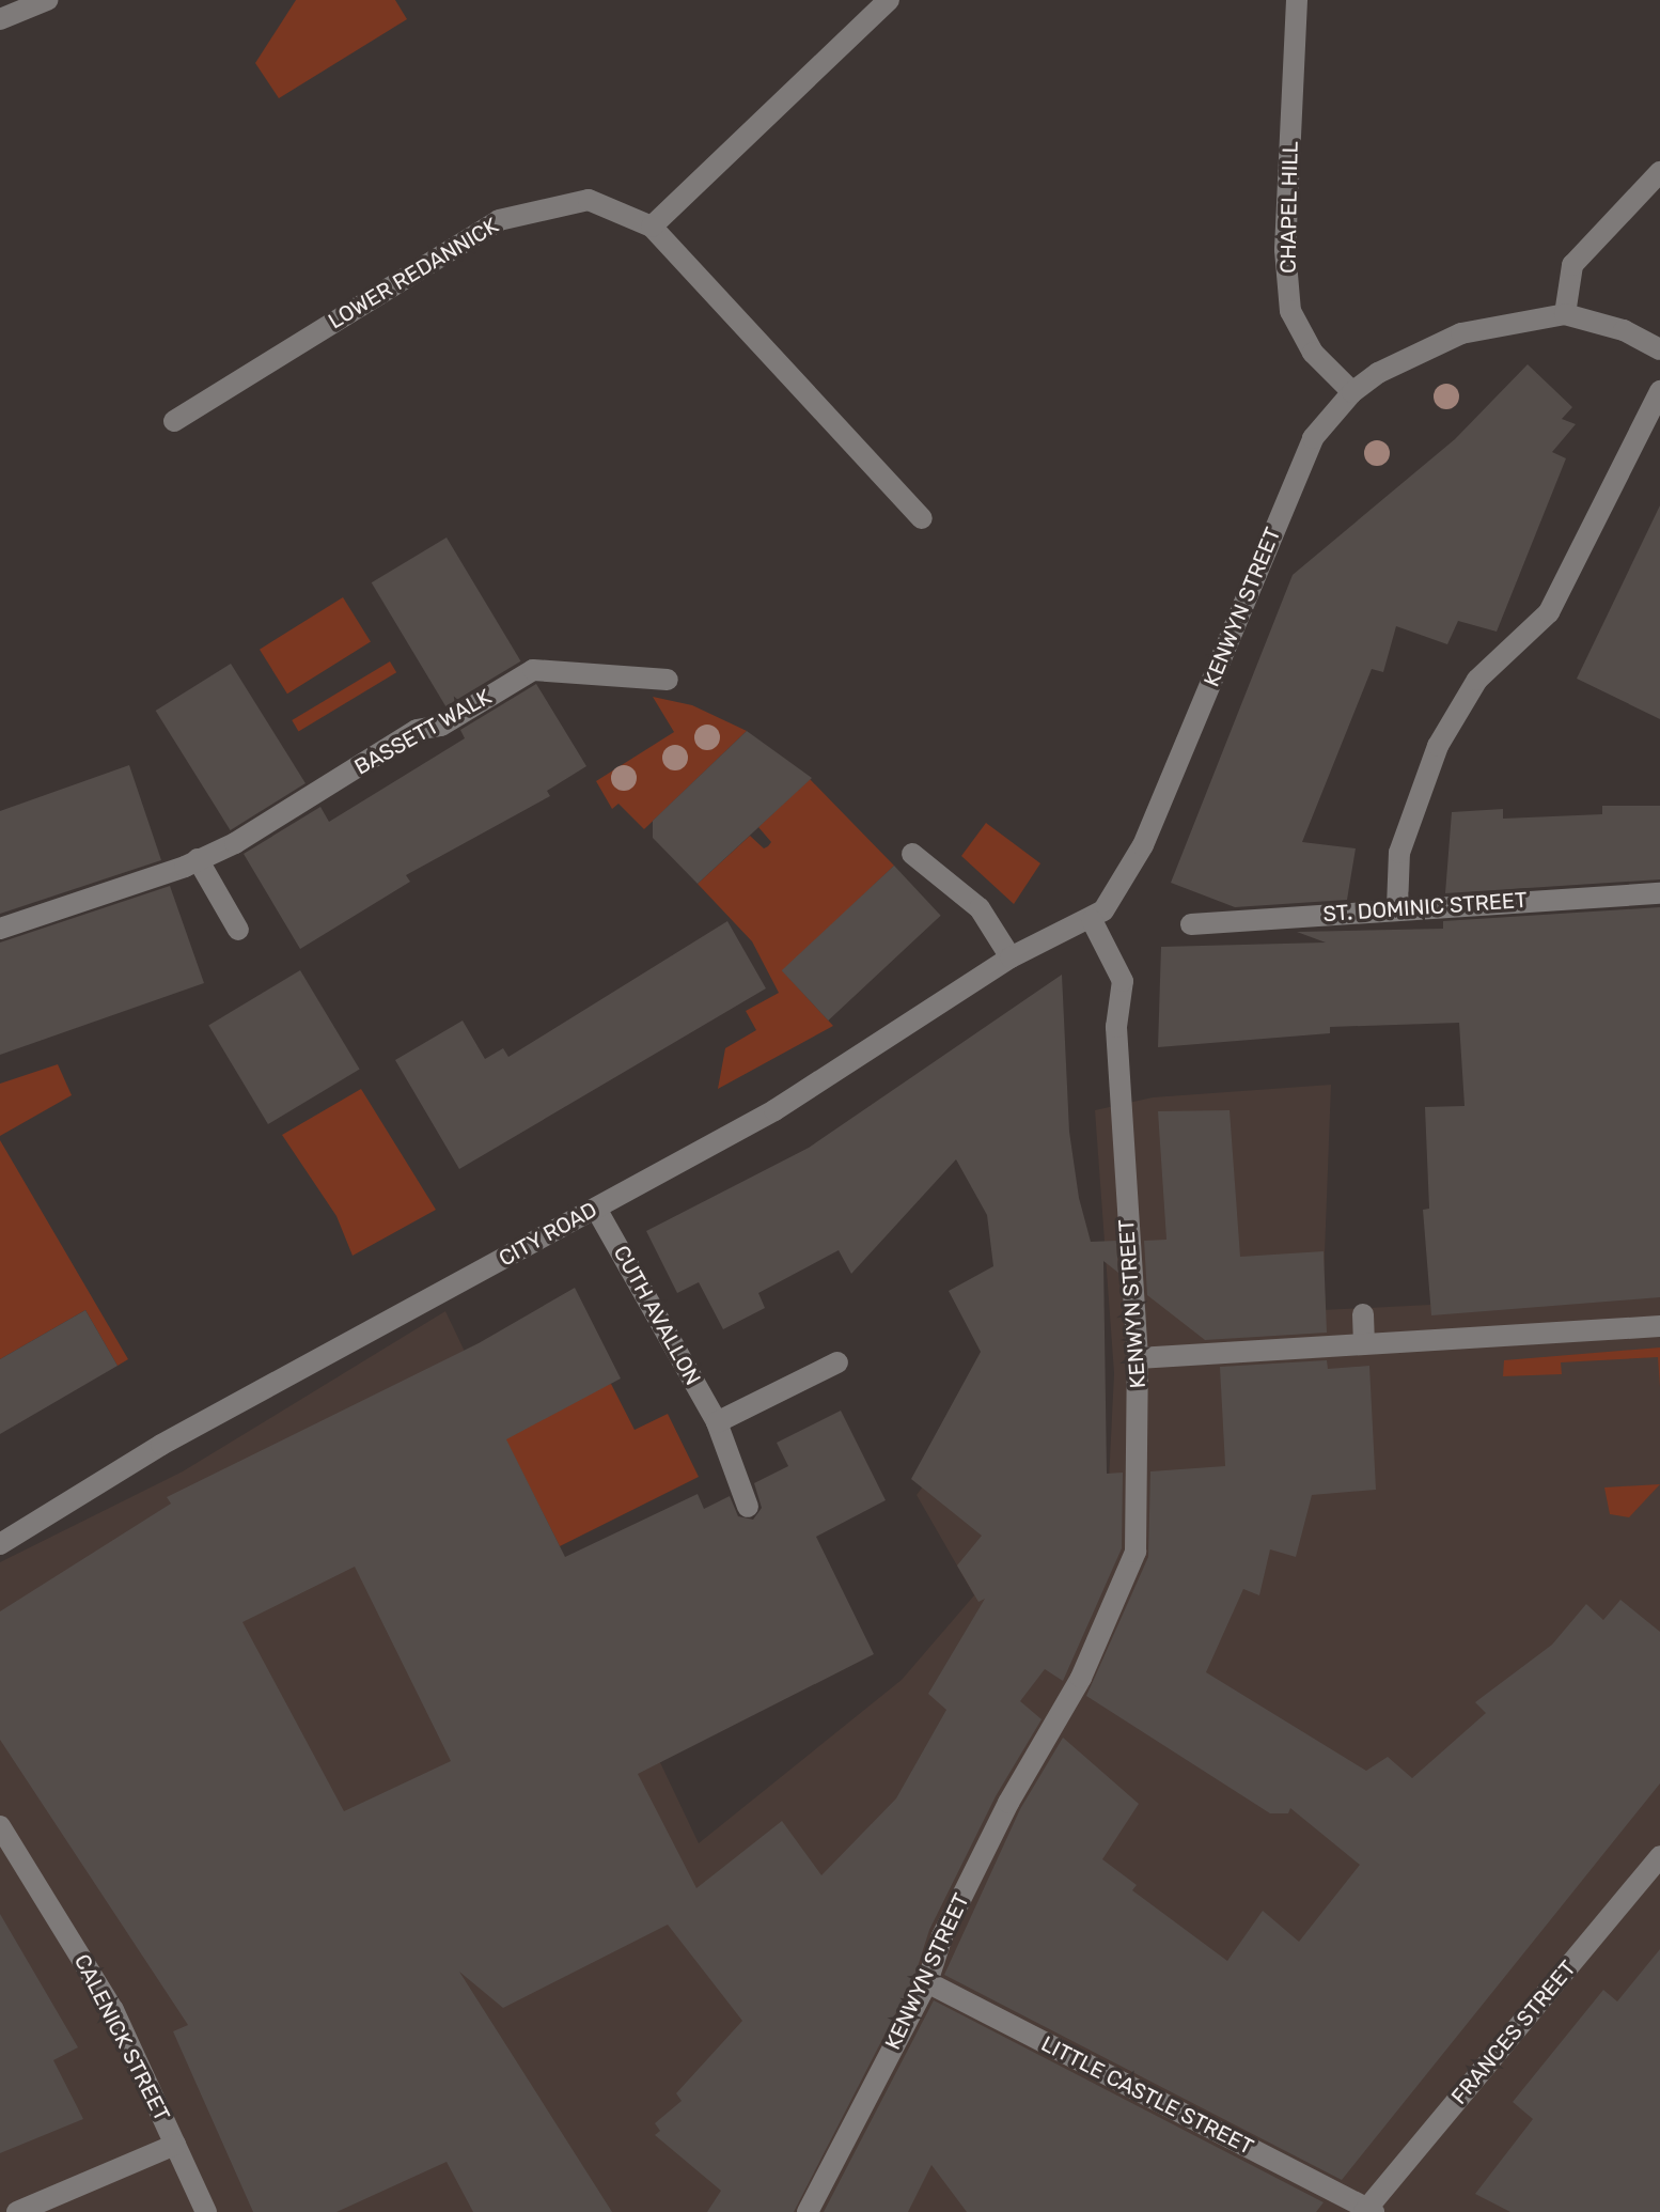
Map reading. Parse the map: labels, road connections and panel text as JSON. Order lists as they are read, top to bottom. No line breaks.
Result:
{"streets":{"street":["CHAPEL HILL","LOWER REDANNICK","KENWYN STREET","BASSETT WALK","ST. DOMINIC STREET","CITY ROAD","CUTH AVALLON","FRANCES STREET","CALENICK STREET","LITTLE CASTLE STREET"]},"crossings":[["CHAPEL HILL","KENWYN STREET"],["KENWYN STREET","CITY ROAD"],["KENWYN STREET","LITTLE CASTLE STREET"],["CITY ROAD","CUTH AVALLON"],["FRANCES STREET","LITTLE CASTLE STREET"]]}
